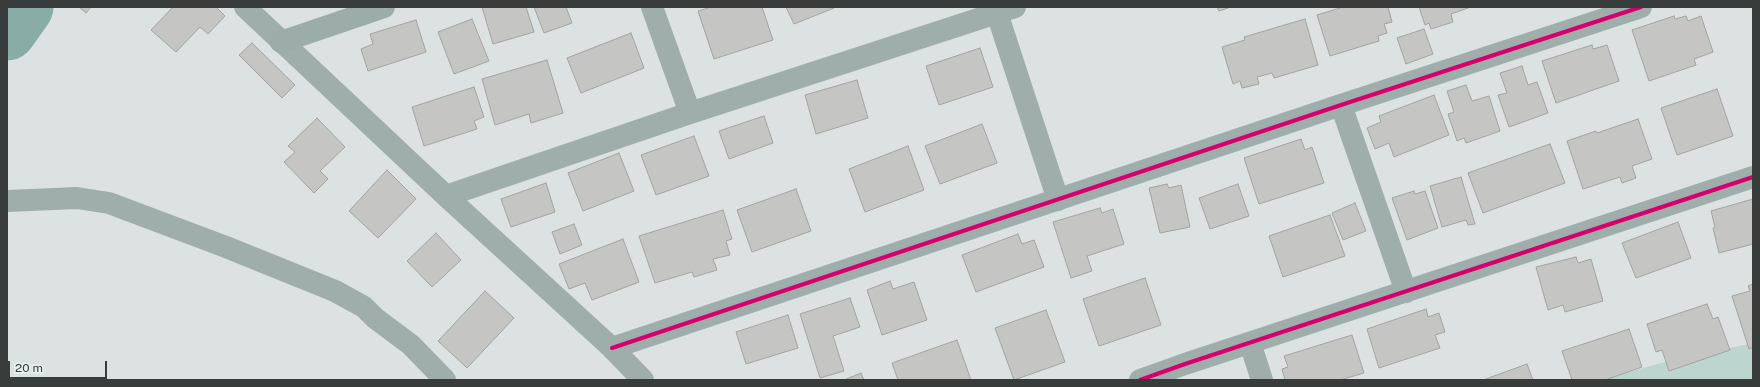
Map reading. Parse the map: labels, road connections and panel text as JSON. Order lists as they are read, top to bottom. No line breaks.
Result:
{"scale_bar":"20 m"}
